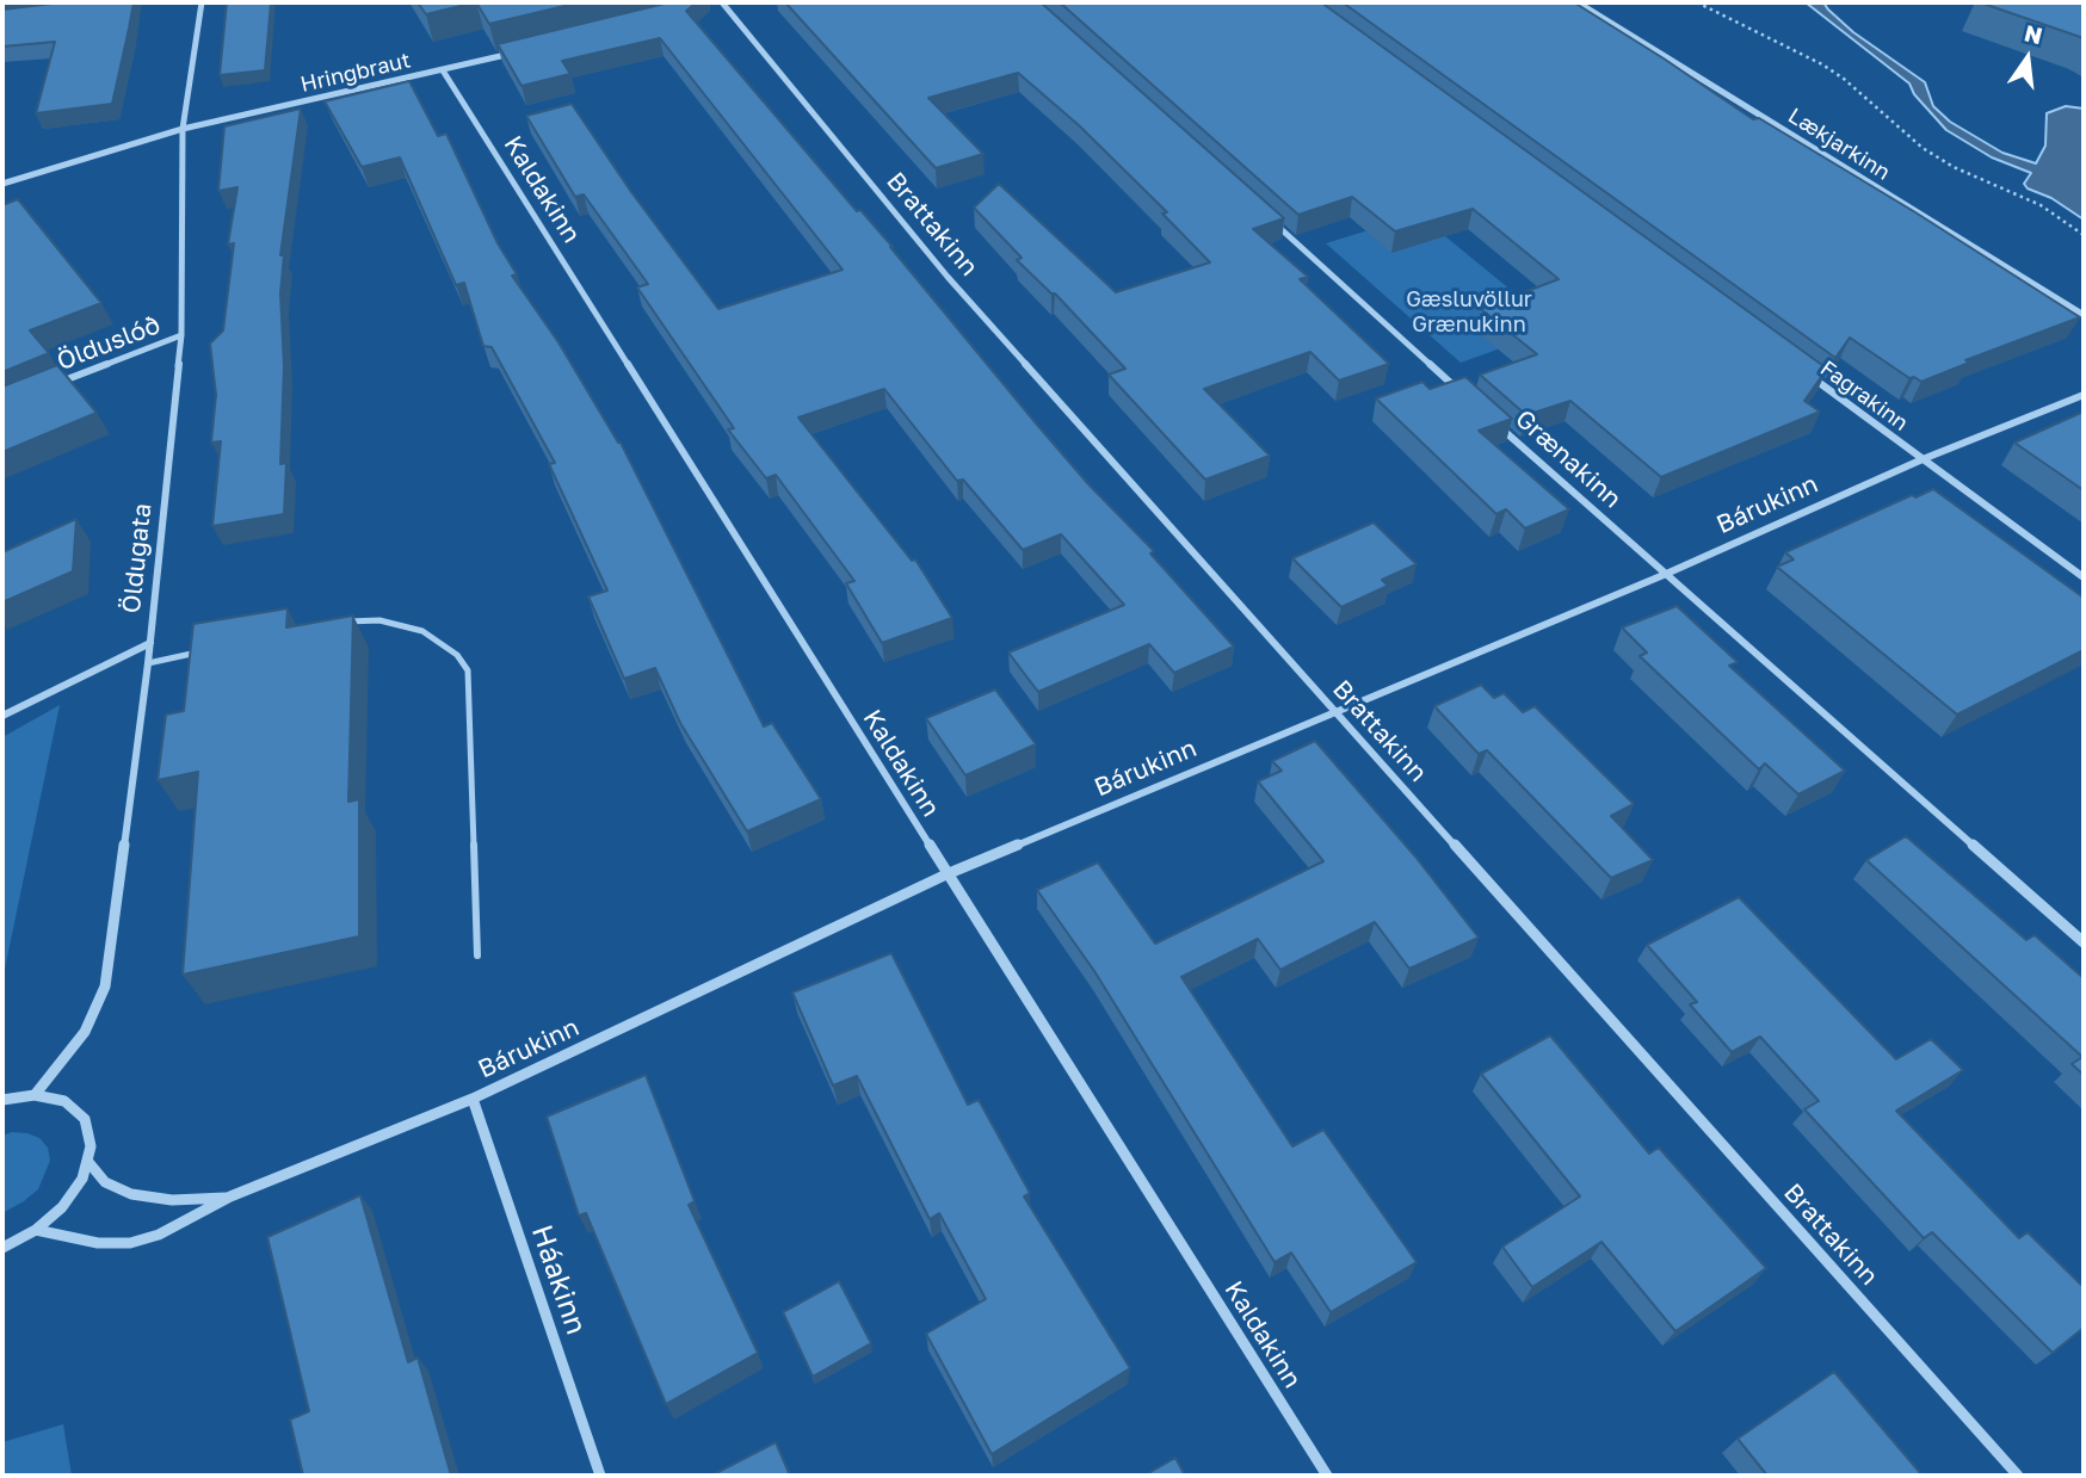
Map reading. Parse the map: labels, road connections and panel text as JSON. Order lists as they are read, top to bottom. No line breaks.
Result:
{"streets":{"street":["Hringbraut","Lækjarkinn","Kaldakinn","Brattakinn","Ölduslóð","Fagrakinn","Grænakinn","Bárukinn","Öldugata","Háakinn"]},"crossings":[["Hringbraut","Kaldakinn"],["Hringbraut","Öldugata"],["Kaldakinn","Bárukinn"],["Brattakinn","Bárukinn"],["Ölduslóð","Öldugata"],["Fagrakinn","Bárukinn"],["Grænakinn","Bárukinn"],["Bárukinn","Háakinn"]],"parks":["Gæsluvöllur Grænukinn"],"north":"top"}
